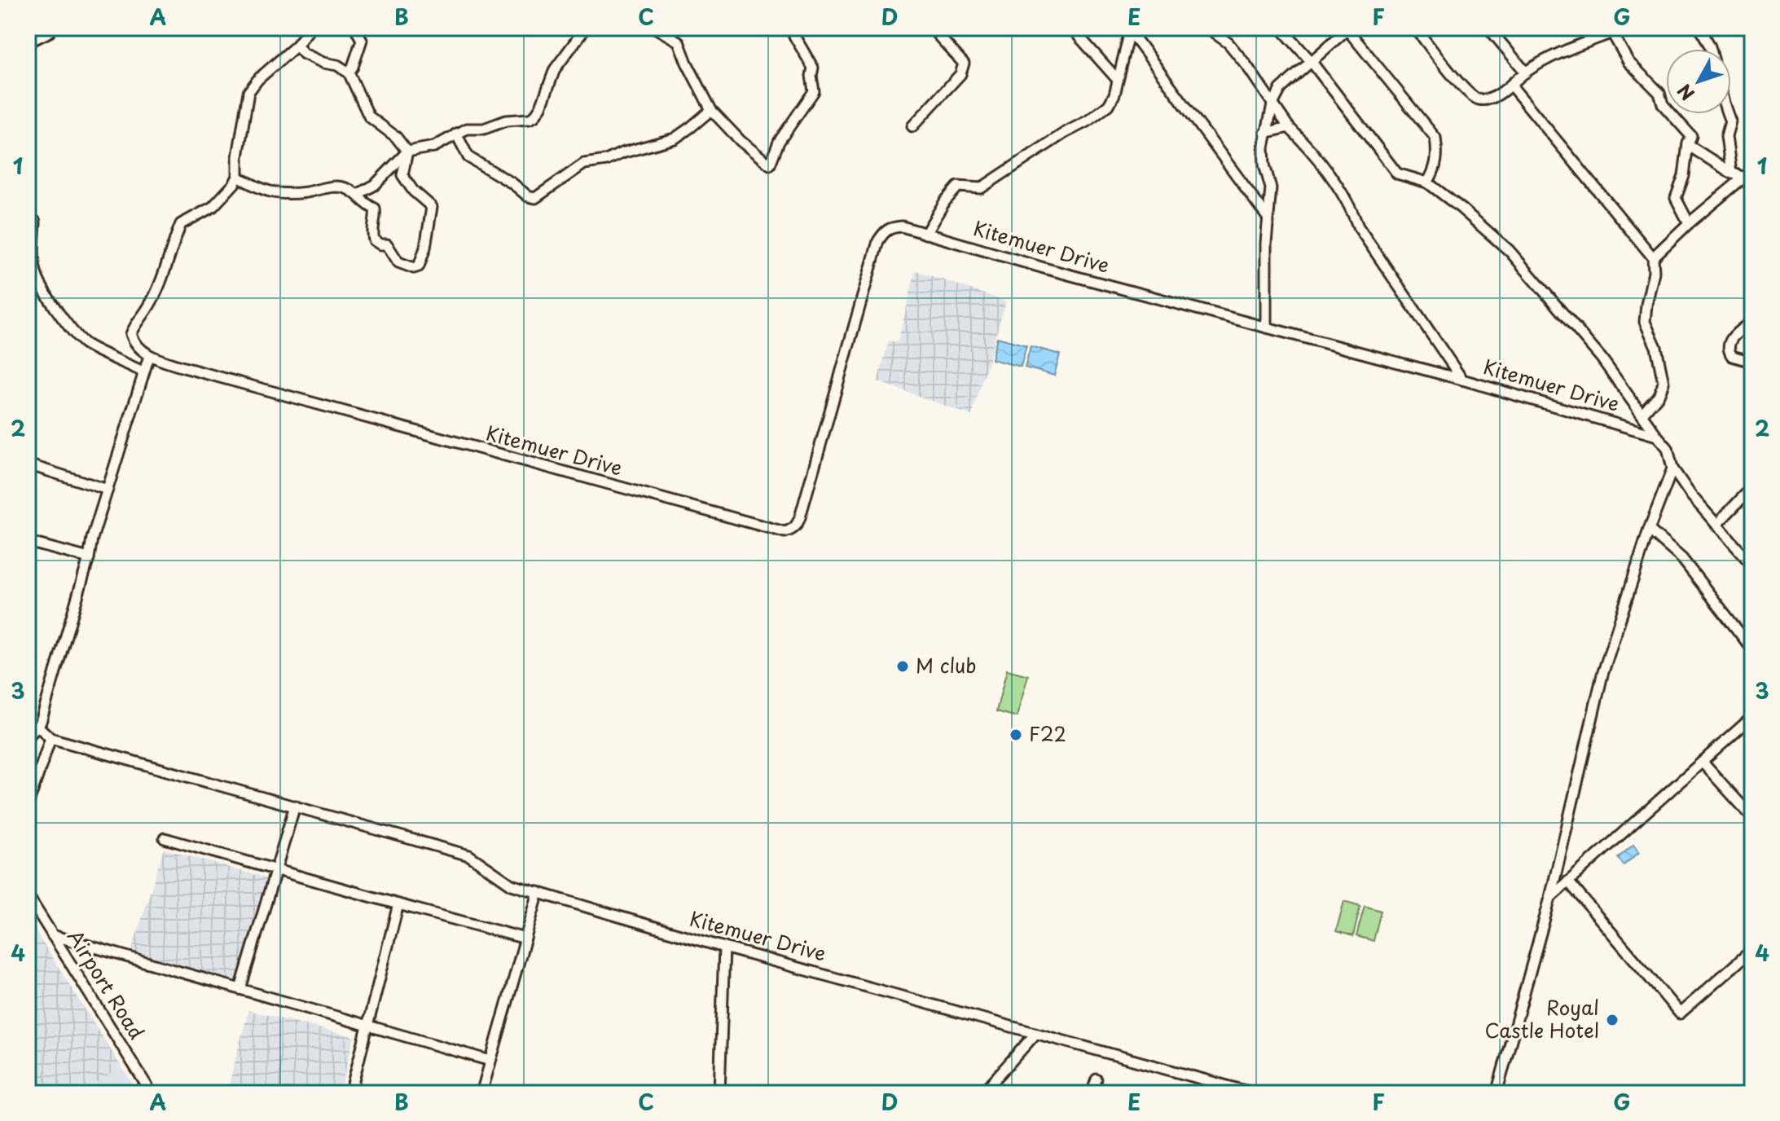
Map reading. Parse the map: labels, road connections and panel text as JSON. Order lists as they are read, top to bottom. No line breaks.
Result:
{"streets":{"street":["Kitemuer Drive","Airport Road"]},"places":["M club","F22","Royal Castle Hotel"],"north":"bottom left","grid":{"columns":["A","B","C","D","E","F","G"],"rows":["1","2","3","4"]}}
